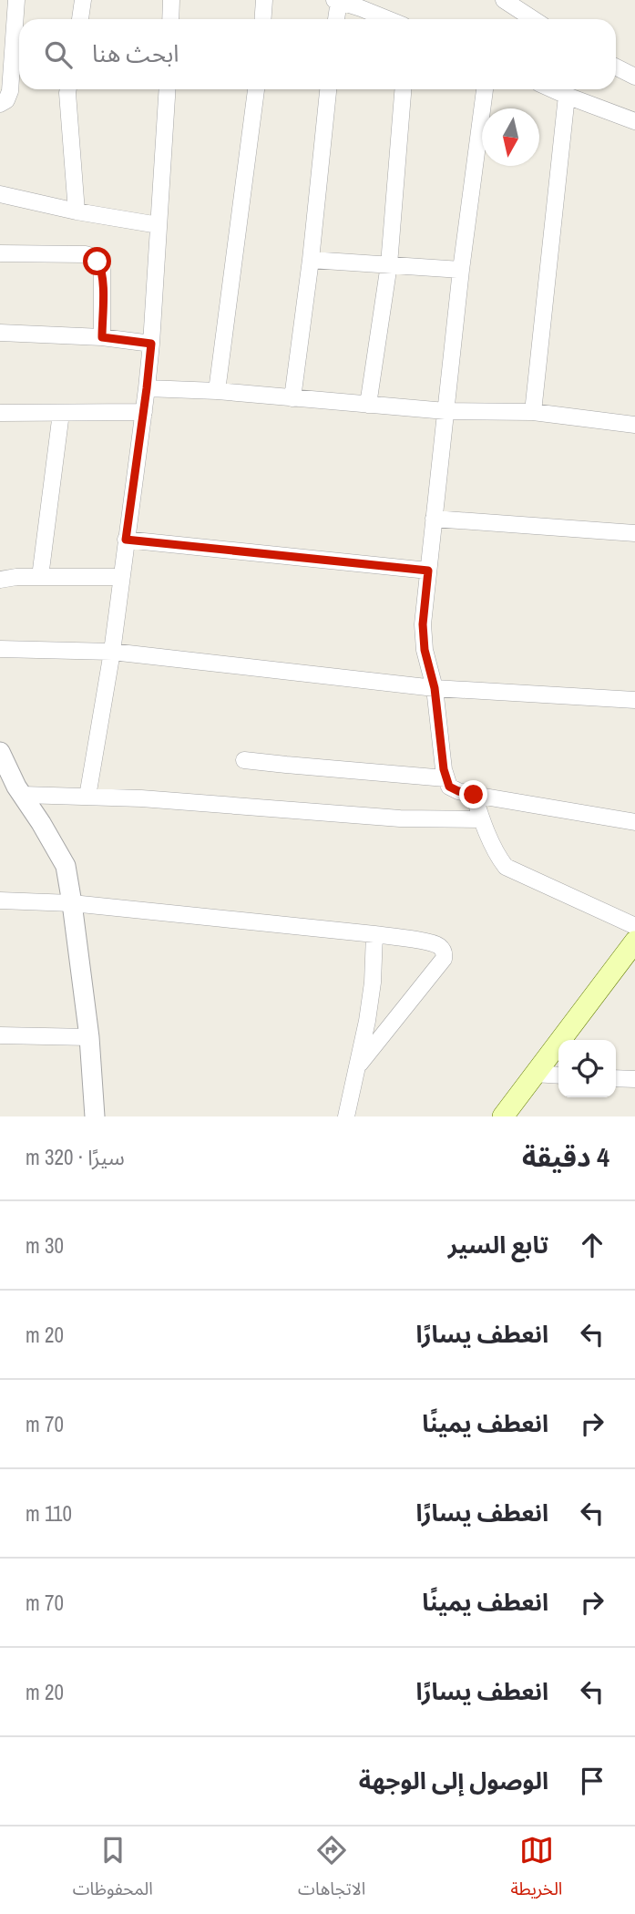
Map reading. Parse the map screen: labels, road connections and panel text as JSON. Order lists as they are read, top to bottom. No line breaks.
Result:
{"north":"bottom","page":{"search":"ابحث هنا","heading":["4 دقيقة","سيرًا · 320 m"],"list":[["تابع السير","30 m"],["انعطف يسارًا","20 m"],["انعطف يمينًا","70 m"],["انعطف يسارًا","110 m"],["انعطف يمينًا","70 m"],["انعطف يسارًا","20 m"],"الوصول إلى الوجهة"],"nav":["الخريطة","الاتجاهات","المحفوظات"]}}
